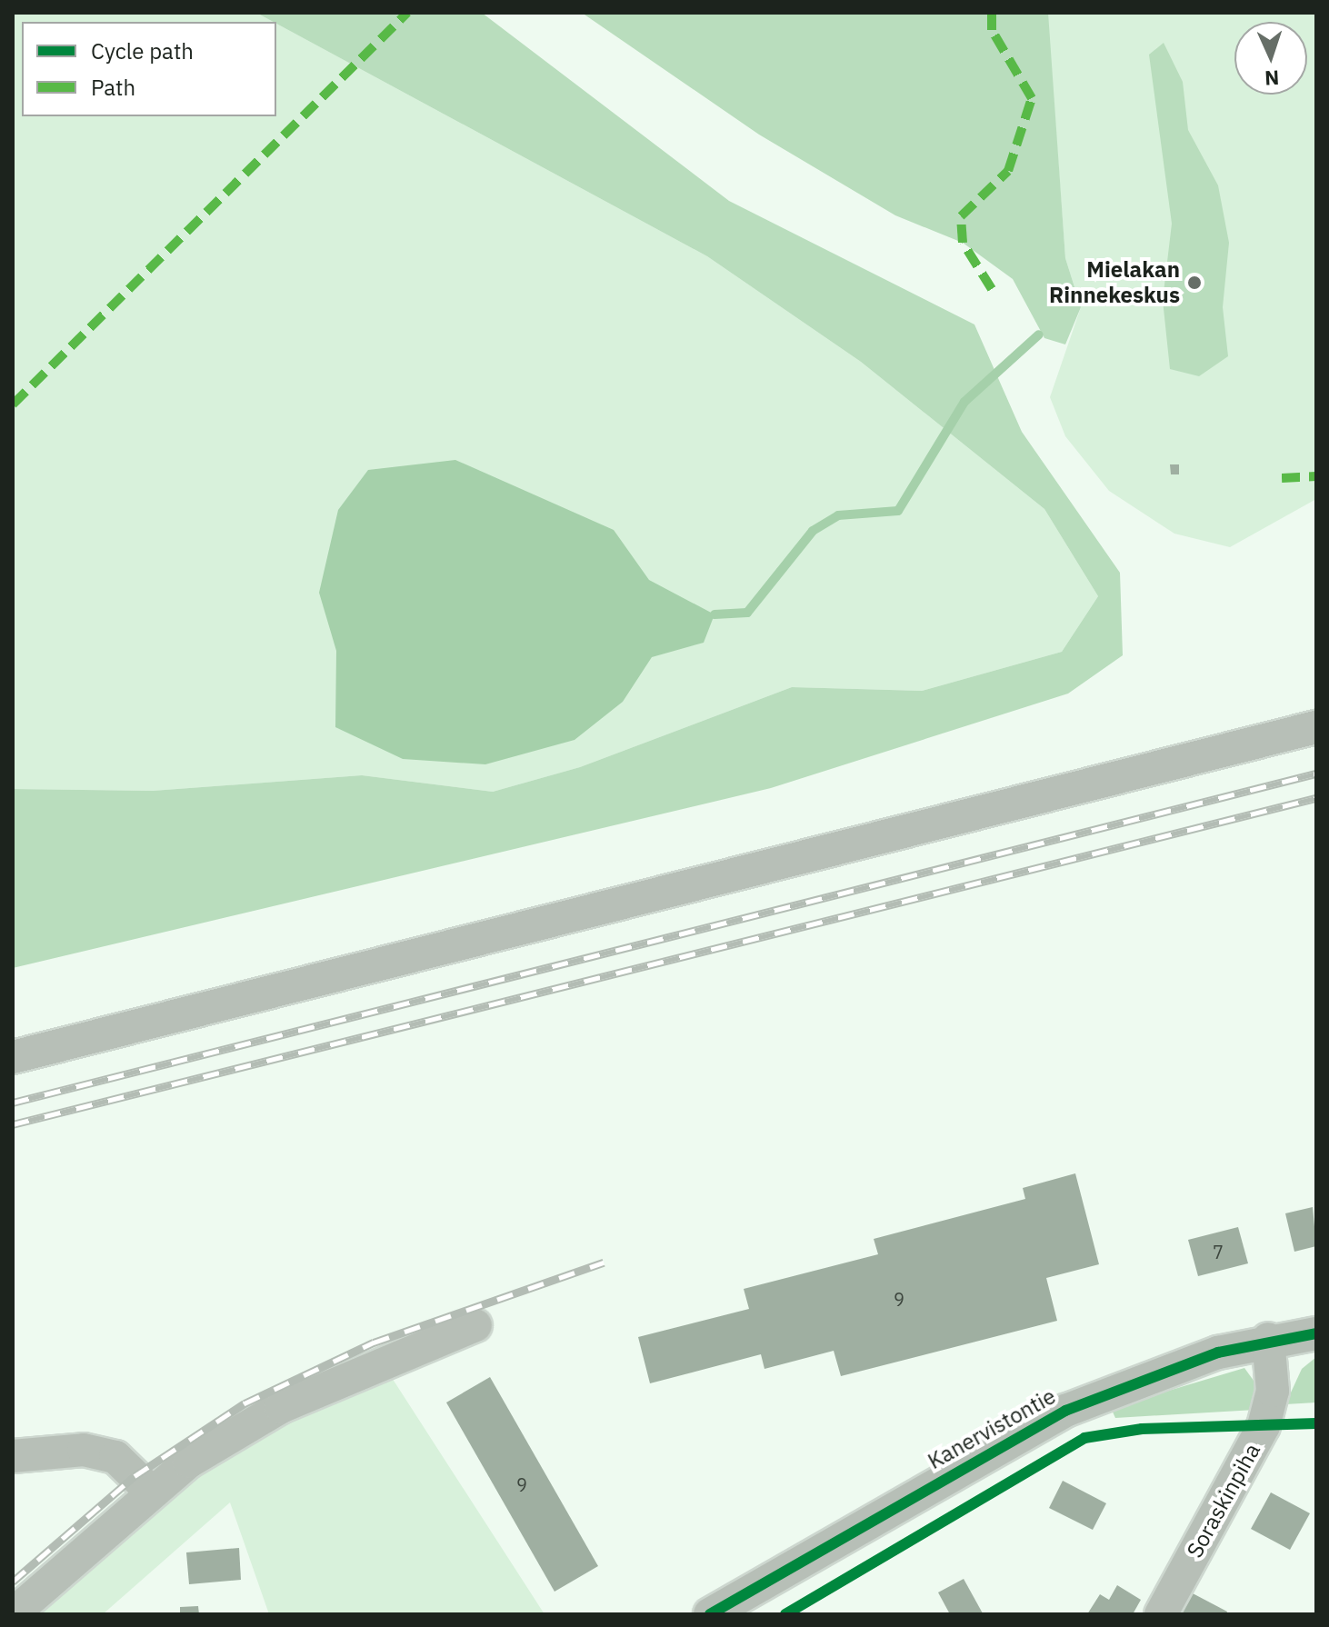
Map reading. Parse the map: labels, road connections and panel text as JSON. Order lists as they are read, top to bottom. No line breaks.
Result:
{"streets":{"street":["Kanervistontie","Soraskinpiha"]},"crossings":[["Kanervistontie","Soraskinpiha"]],"places":["Mielakan Rinnekeskus"],"house_numbers":["7","9","9"],"legend":["Cycle path","Path"],"north":"bottom"}
